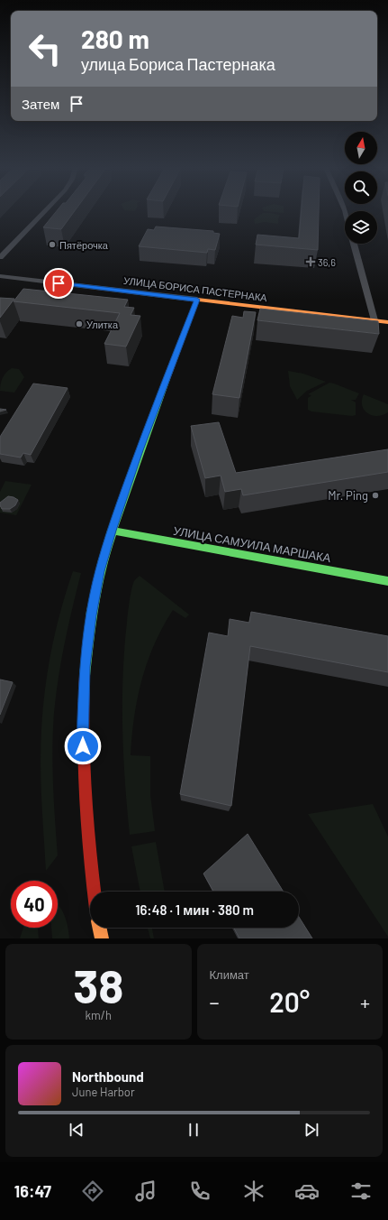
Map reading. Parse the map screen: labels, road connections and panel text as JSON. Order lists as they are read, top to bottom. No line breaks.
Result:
{"streets":{"street":["УЛИЦА БОРИСА ПАСТЕРНАКА","УЛИЦА САМУИЛА МАРШАКА"]},"places":{"other":["Пятёрочка","Улитка","Mr. Ping"],"health":["36,6"]},"north":"top","page":{"turn":["280 m","улица Бориса Пастернака"],"then":"Затем","limit":"40","trip":"16:48 · 1 мин · 380 m","tile":[["38","km/h"],"Климат"],"heat":["−","20°","+"],"song":["Northbound","June Harbor"],"tabs":"16:47"}}
